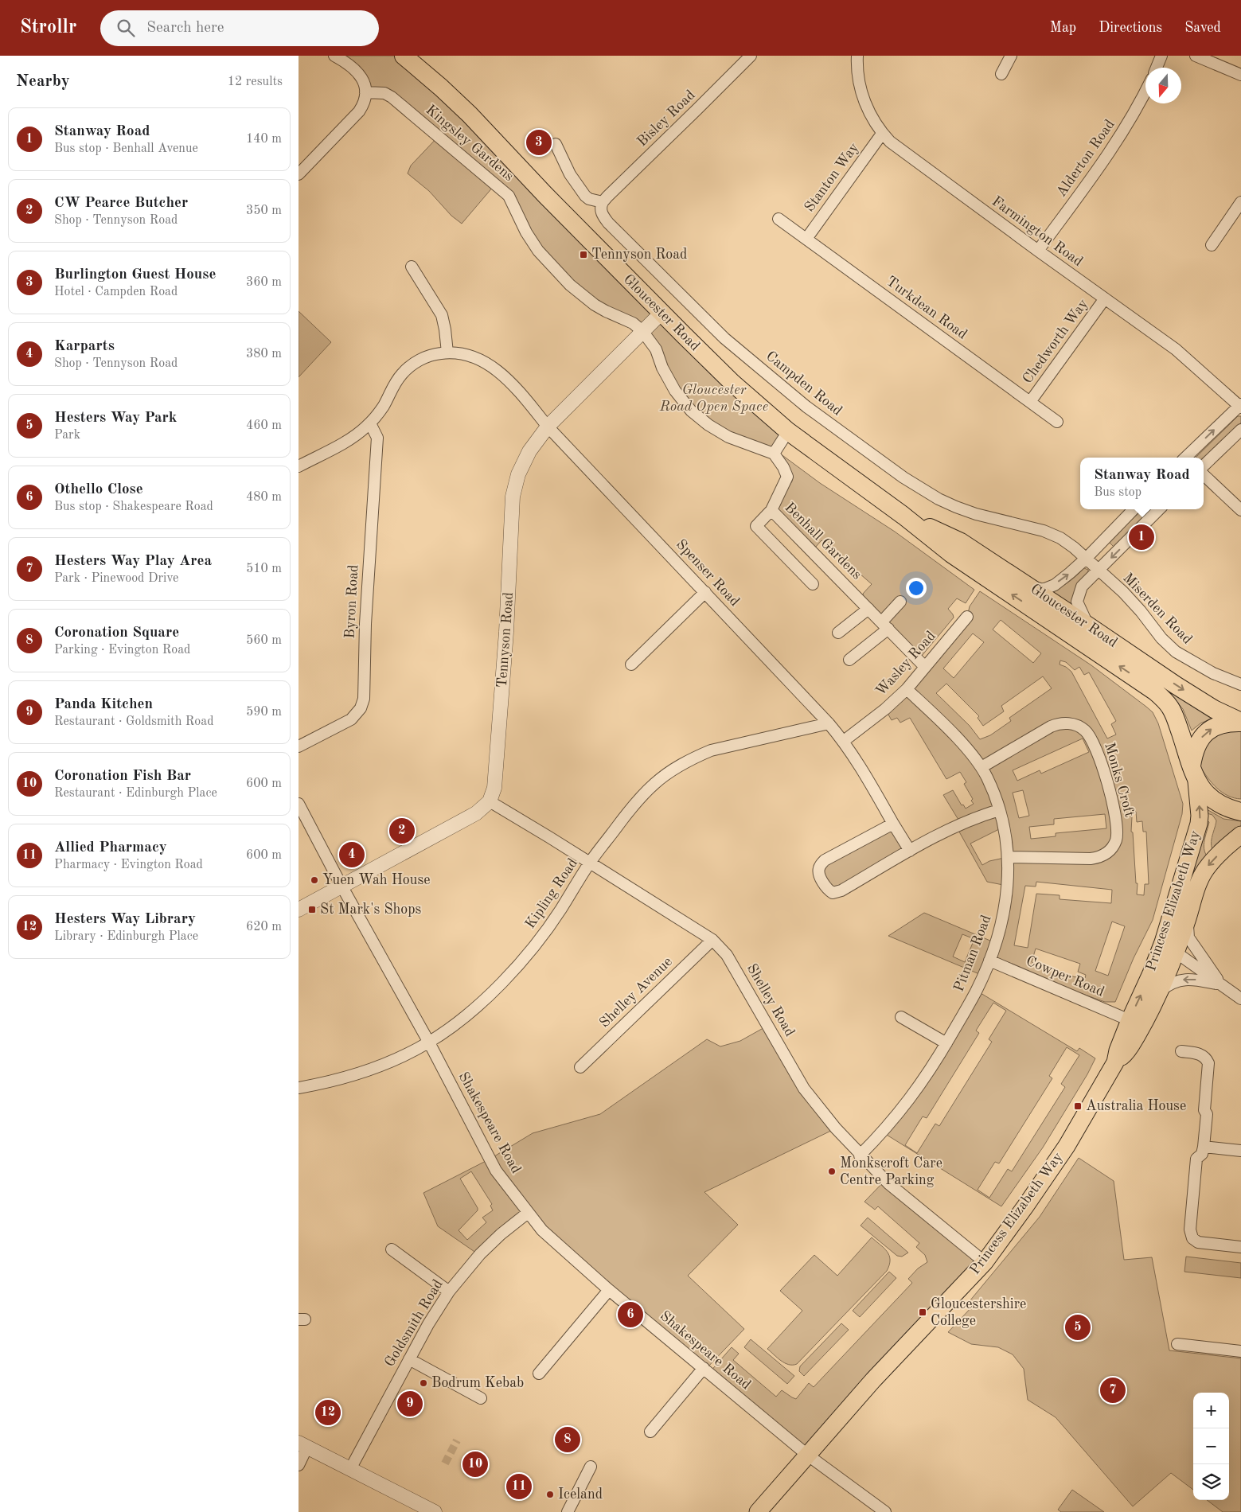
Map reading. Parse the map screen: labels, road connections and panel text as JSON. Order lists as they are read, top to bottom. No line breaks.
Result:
{"streets":{"highway":["Gloucester Road"],"main road":["Princess Elizabeth Way"],"street":["Bisley Road","Kingsley Gardens","Alderton Road","Stanton Way","Farmington Road","Turkdean Road","Chedworth Way","Campden Road","Benhall Gardens","Spenser Road","Byron Road","Miserden Road","Tennyson Road","Wasley Road","Monks Croft","Kipling Road","Pitman Road","Cowper Road","Shelley Avenue","Shelley Road","Shakespeare Road","Goldsmith Road"]},"crossings":[["Bisley Road","Campden Road"],["Kingsley Gardens","Benhall Gardens"],["Kingsley Gardens","Tennyson Road"],["Alderton Road","Farmington Road"],["Stanton Way","Farmington Road"],["Stanton Way","Turkdean Road"],["Farmington Road","Chedworth Way"],["Turkdean Road","Chedworth Way"],["Gloucester Road","Tennyson Road"],["Gloucester Road","Princess Elizabeth Way"],["Campden Road","Miserden Road"],["Benhall Gardens","Wasley Road"],["Spenser Road","Byron Road"],["Spenser Road","Tennyson Road"],["Spenser Road","Wasley Road"],["Spenser Road","Kipling Road"],["Tennyson Road","Shelley Road"],["Wasley Road","Pitman Road"],["Monks Croft","Pitman Road"],["Kipling Road","Shelley Road"],["Kipling Road","Shakespeare Road"],["Princess Elizabeth Way","Cowper Road"],["Princess Elizabeth Way","Shelley Road"],["Princess Elizabeth Way","Shakespeare Road"],["Pitman Road","Cowper Road"],["Pitman Road","Shelley Road"],["Shelley Avenue","Shelley Road"],["Shakespeare Road","Goldsmith Road"]],"parks":["Gloucester Road Open Space"],"places":{"transit":["Tennyson Road","St Mark's Shops","Australia House","Gloucestershire College"],"other":["Yuen Wah House","Monkscroft Care Centre Parking","Bodrum Kebab","Iceland"]},"north":"bottom","page":{"header":"Strollr","search":"Search here","nav":["Map","Directions","Saved"],"heading":["Nearby","12 results"],"list":[{"mark":"1","name":"Stanway Road","note":"Bus stop · Benhall Avenue","value":"140 m"},{"mark":"2","name":"CW Pearce Butcher","note":"Shop · Tennyson Road","value":"350 m"},{"mark":"3","name":"Burlington Guest House","note":"Hotel · Campden Road","value":"360 m"},{"mark":"4","name":"Karparts","note":"Shop · Tennyson Road","value":"380 m"},{"mark":"5","name":"Hesters Way Park","note":"Park","value":"460 m"},{"mark":"6","name":"Othello Close","note":"Bus stop · Shakespeare Road","value":"480 m"},{"mark":"7","name":"Hesters Way Play Area","note":"Park · Pinewood Drive","value":"510 m"},{"mark":"8","name":"Coronation Square","note":"Parking · Evington Road","value":"560 m"},{"mark":"9","name":"Panda Kitchen","note":"Restaurant · Goldsmith Road","value":"590 m"},{"mark":"10","name":"Coronation Fish Bar","note":"Restaurant · Edinburgh Place","value":"600 m"},{"mark":"11","name":"Allied Pharmacy","note":"Pharmacy · Evington Road","value":"600 m"},{"mark":"12","name":"Hesters Way Library","note":"Library · Edinburgh Place","value":"620 m"}],"pins":["3","1","2","4","6","5","7","9","12","8","10","11"],"popup":["Stanway Road","Bus stop"],"map_buttons":["+","−"]}}
